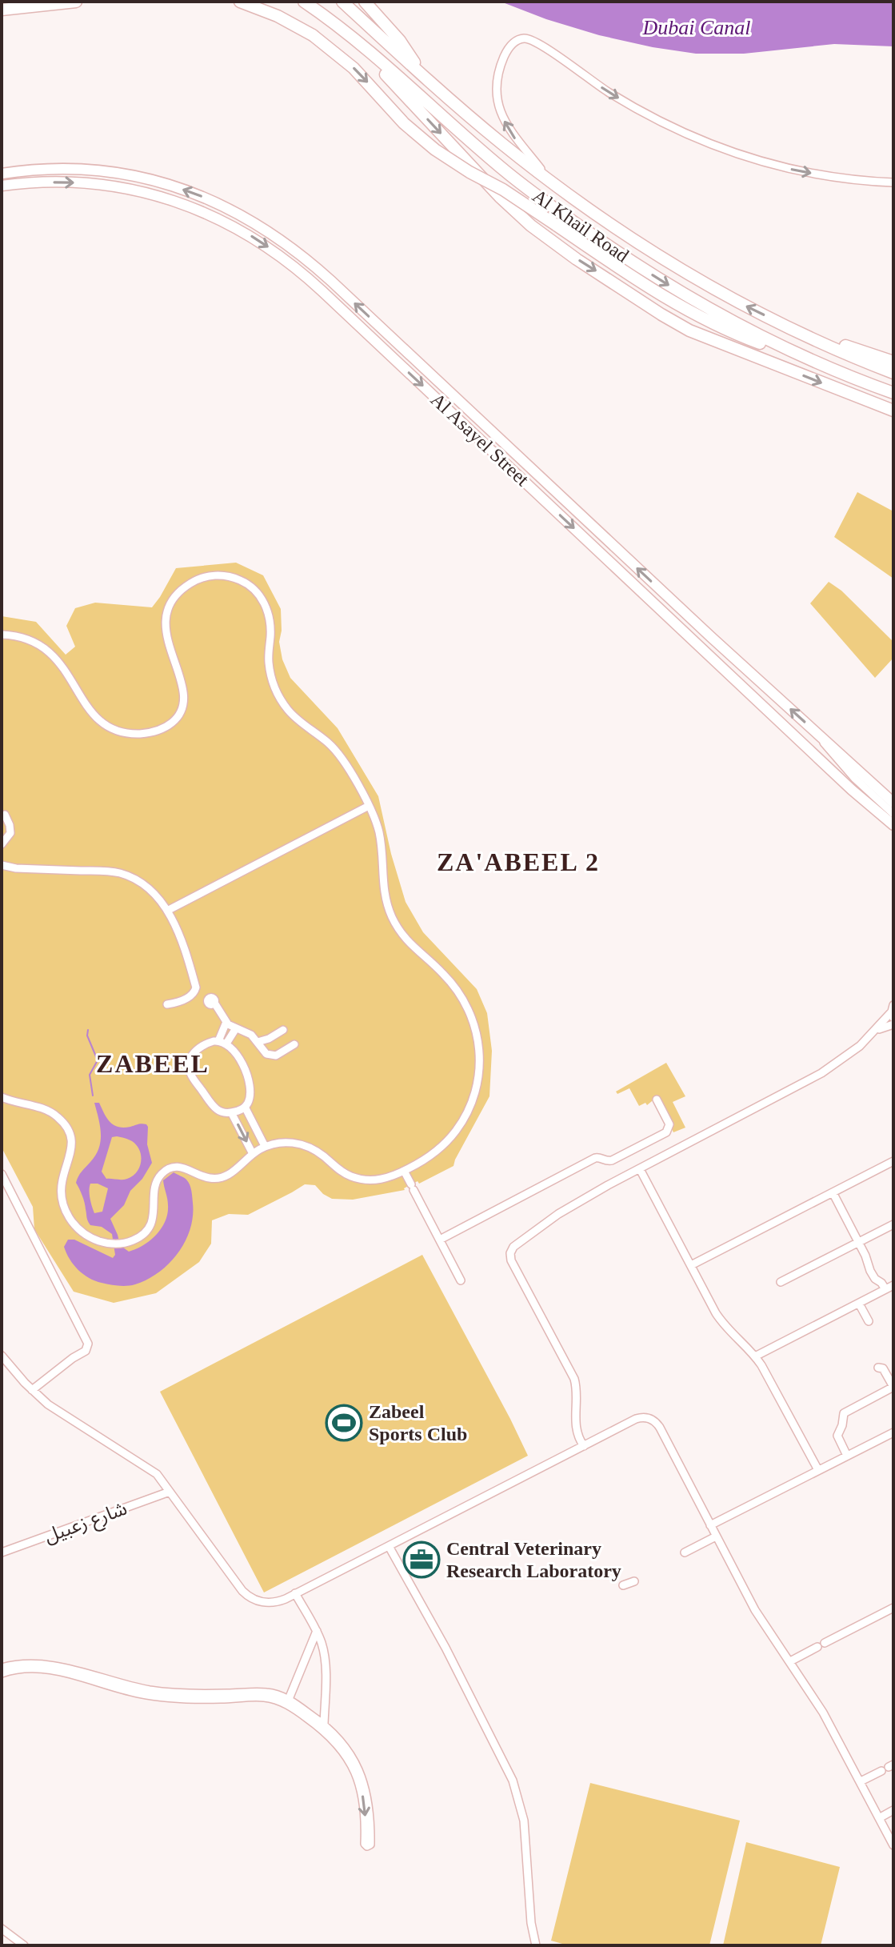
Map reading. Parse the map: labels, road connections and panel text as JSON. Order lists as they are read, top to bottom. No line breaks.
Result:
{"streets":{"highway":["Al Khail Road"],"main road":["Al Asayel Street"],"street":["شارع زعبيل"]},"districts":["ZA'ABEEL 2","ZABEEL"],"water":["Dubai Canal"],"places":{"sports":["Zabeel Sports Club"],"office":["Central Veterinary Research Laboratory"]}}
